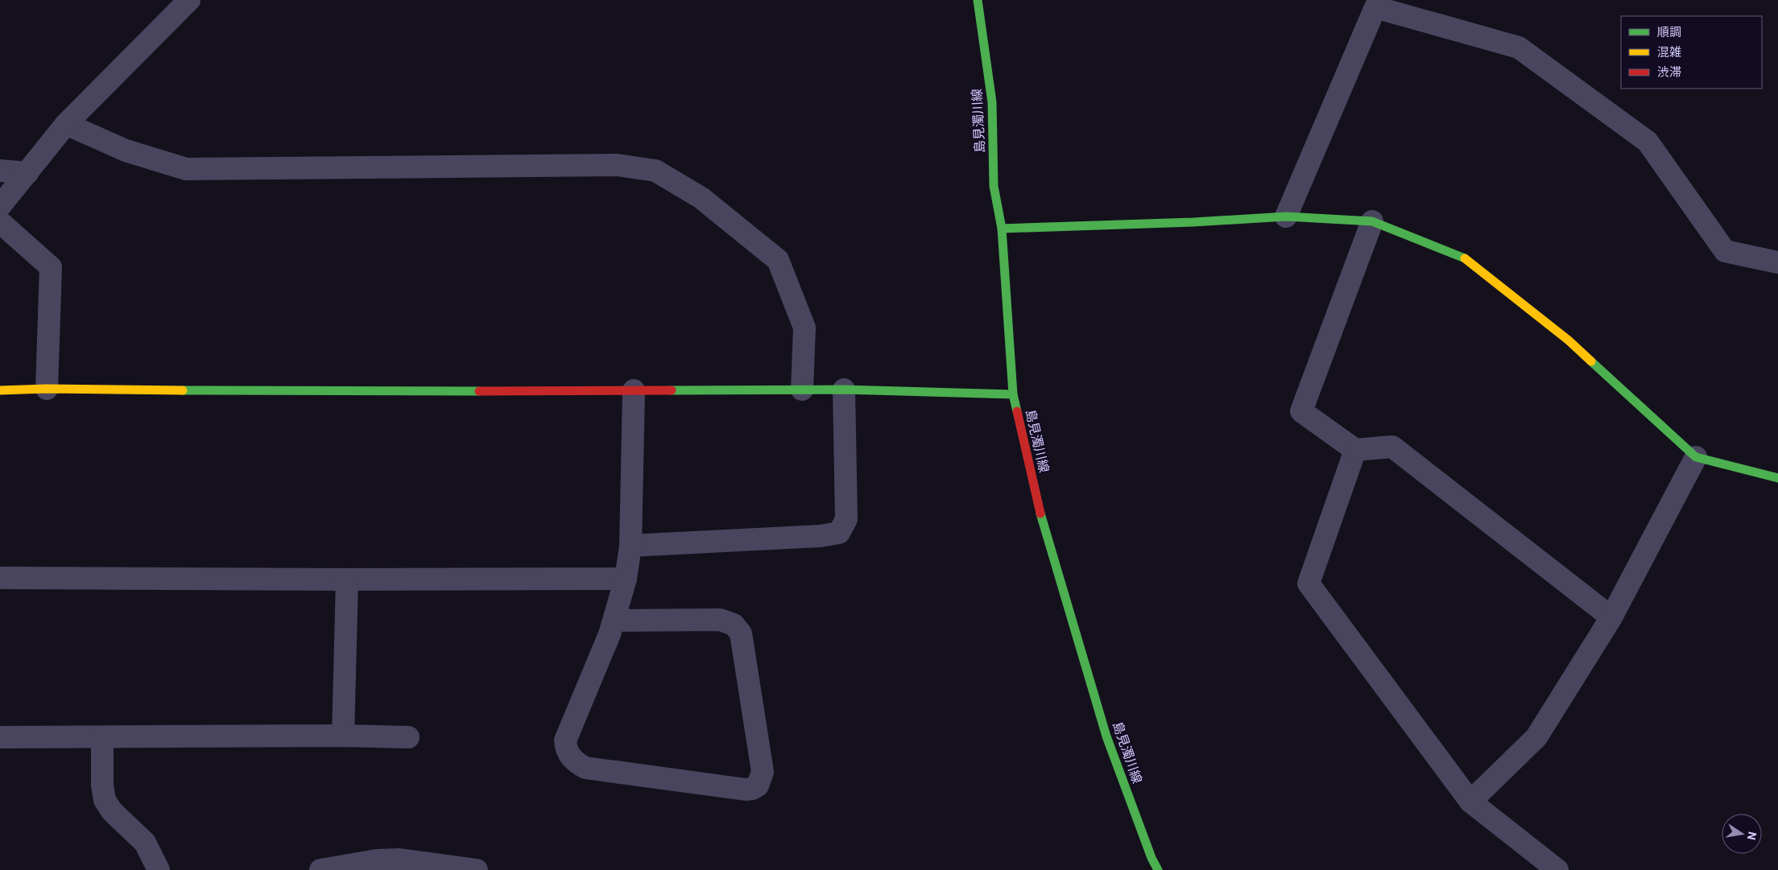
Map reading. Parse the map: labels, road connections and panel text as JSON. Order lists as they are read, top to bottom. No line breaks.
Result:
{"streets":{"street":["島見濁川線"]},"legend":["順調","混雑","渋滞"],"north":"right"}
